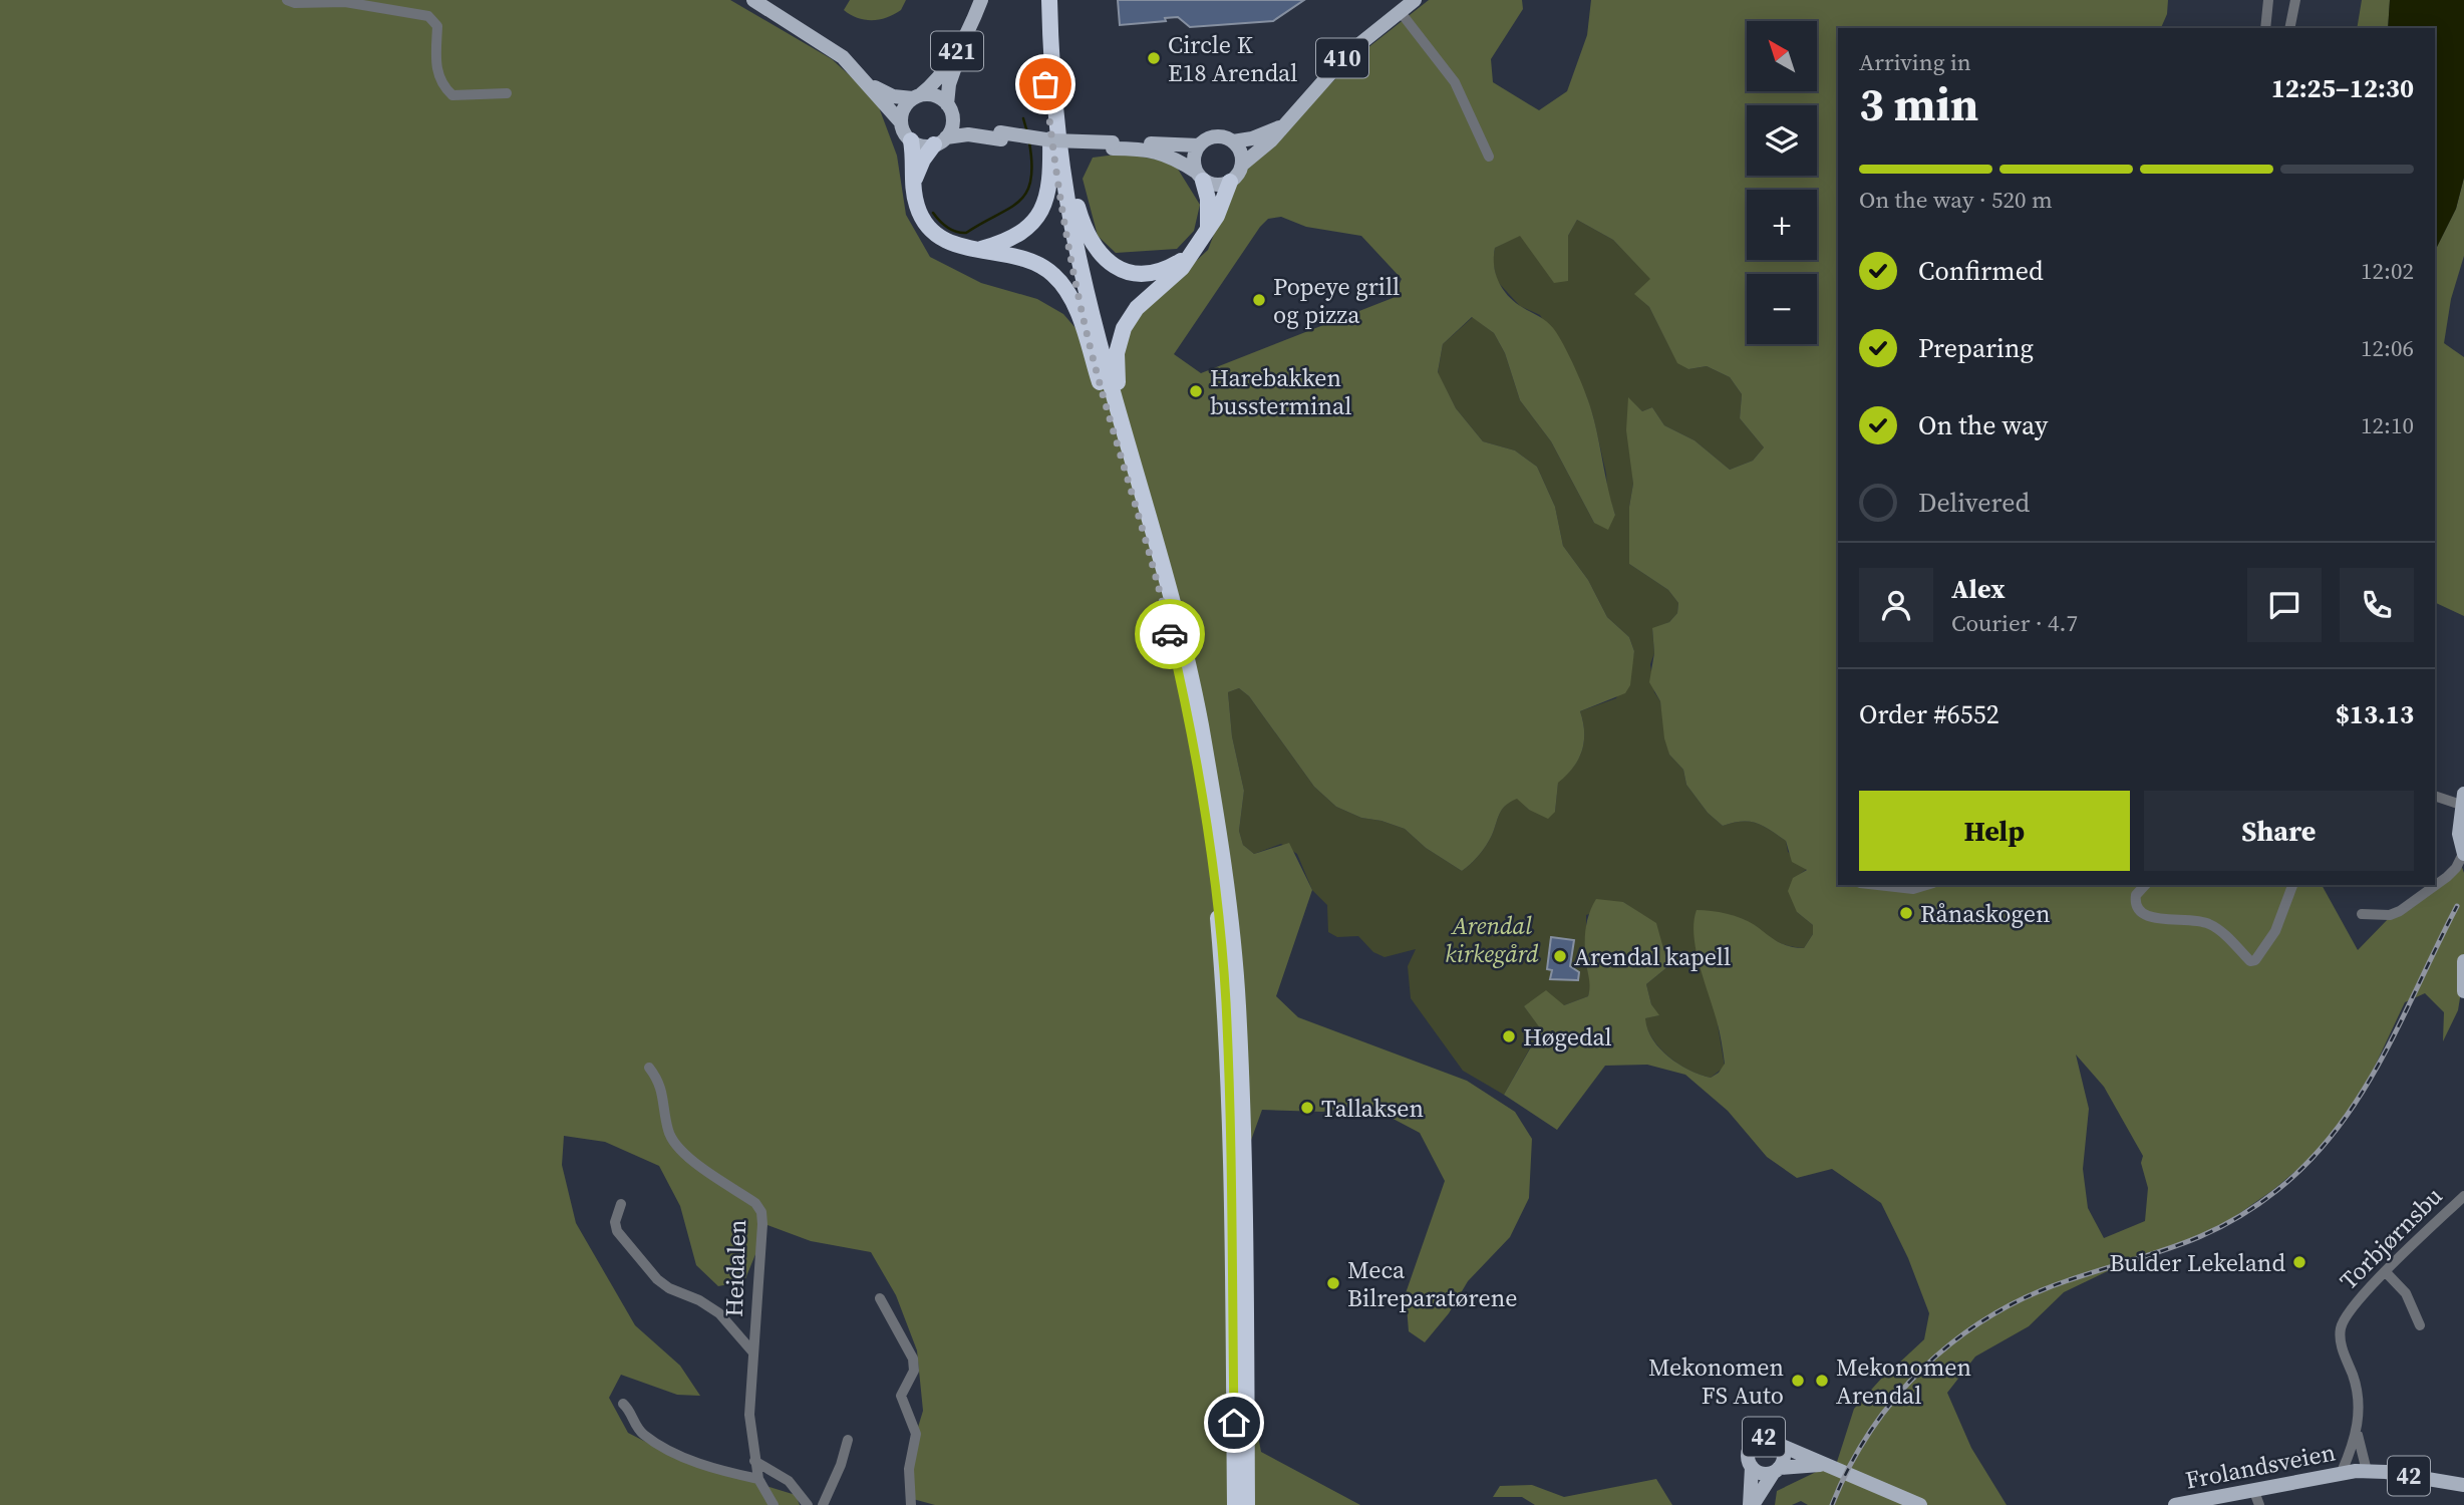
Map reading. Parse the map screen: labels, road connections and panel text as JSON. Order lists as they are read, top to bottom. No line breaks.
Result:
{"streets":{"main road":["421","410","42","Frolandsveien"],"street":["Torbjørnsbu","Heidalen"]},"crossings":[["421","410"],["Torbjørnsbu","42"],["Torbjørnsbu","Frolandsveien"],["42","Frolandsveien"]],"parks":["Arendal kirkegård"],"places":["Circle K E18 Arendal","Popeye grill og pizza","Harebakken bussterminal","Rånaskogen","Arendal kapell","Høgedal","Tallaksen","Bulder Lekeland","Meca Bilreparatørene","Mekonomen FS Auto","Mekonomen Arendal"],"north":"top left","page":{"map_buttons":["+","−"],"heading":["3 min","Arriving in","12:25–12:30"],"panel":["Alex","Courier · 4.7","Order #6552","$13.13"],"bar":"On the way · 520 m","list":[["Confirmed","12:02"],["Preparing","12:06"],["On the way","12:10"],"Delivered"],"buttons":["Help","Share"]}}
